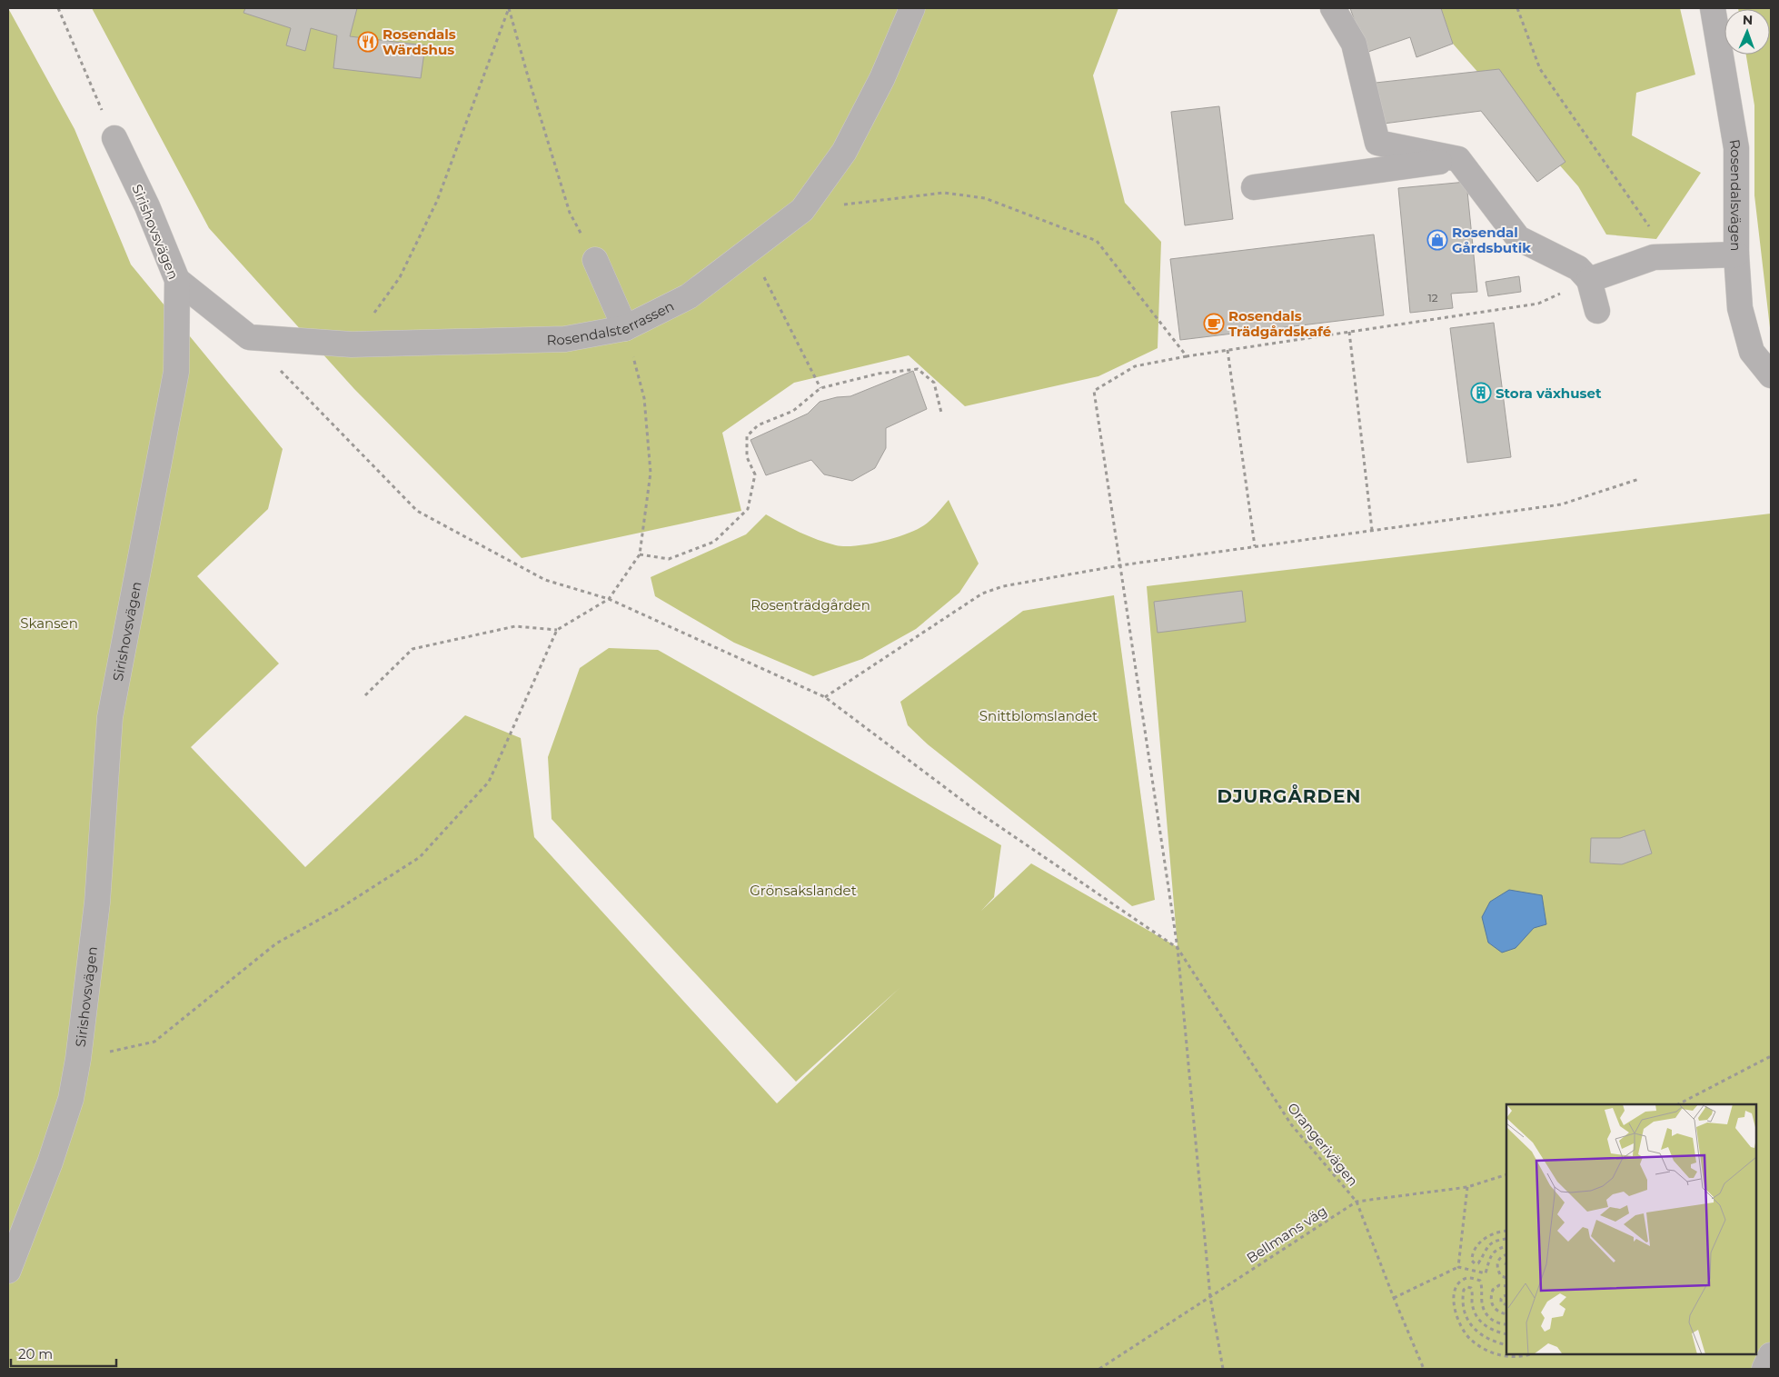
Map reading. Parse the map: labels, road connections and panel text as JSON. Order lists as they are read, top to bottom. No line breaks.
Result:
{"streets":{"street":["Rosendalsvägen","Sirishovsvägen","Rosendalsterrassen"],"path":["Orangerivägen","Bellmans väg"]},"crossings":[["Orangerivägen","Bellmans väg"]],"districts":["DJURGÅRDEN"],"parks":["Rosenträdgården","Skansen","Snittblomslandet","Grönsakslandet"],"places":{"restaurant":["Rosendals Wärdshus"],"shop":["Rosendal Gårdsbutik"],"cafe":["Rosendals Trädgårdskafé"],"building":["Stora växhuset"]},"house_numbers":["12"],"scale_bar":"20 m","north":"top"}
